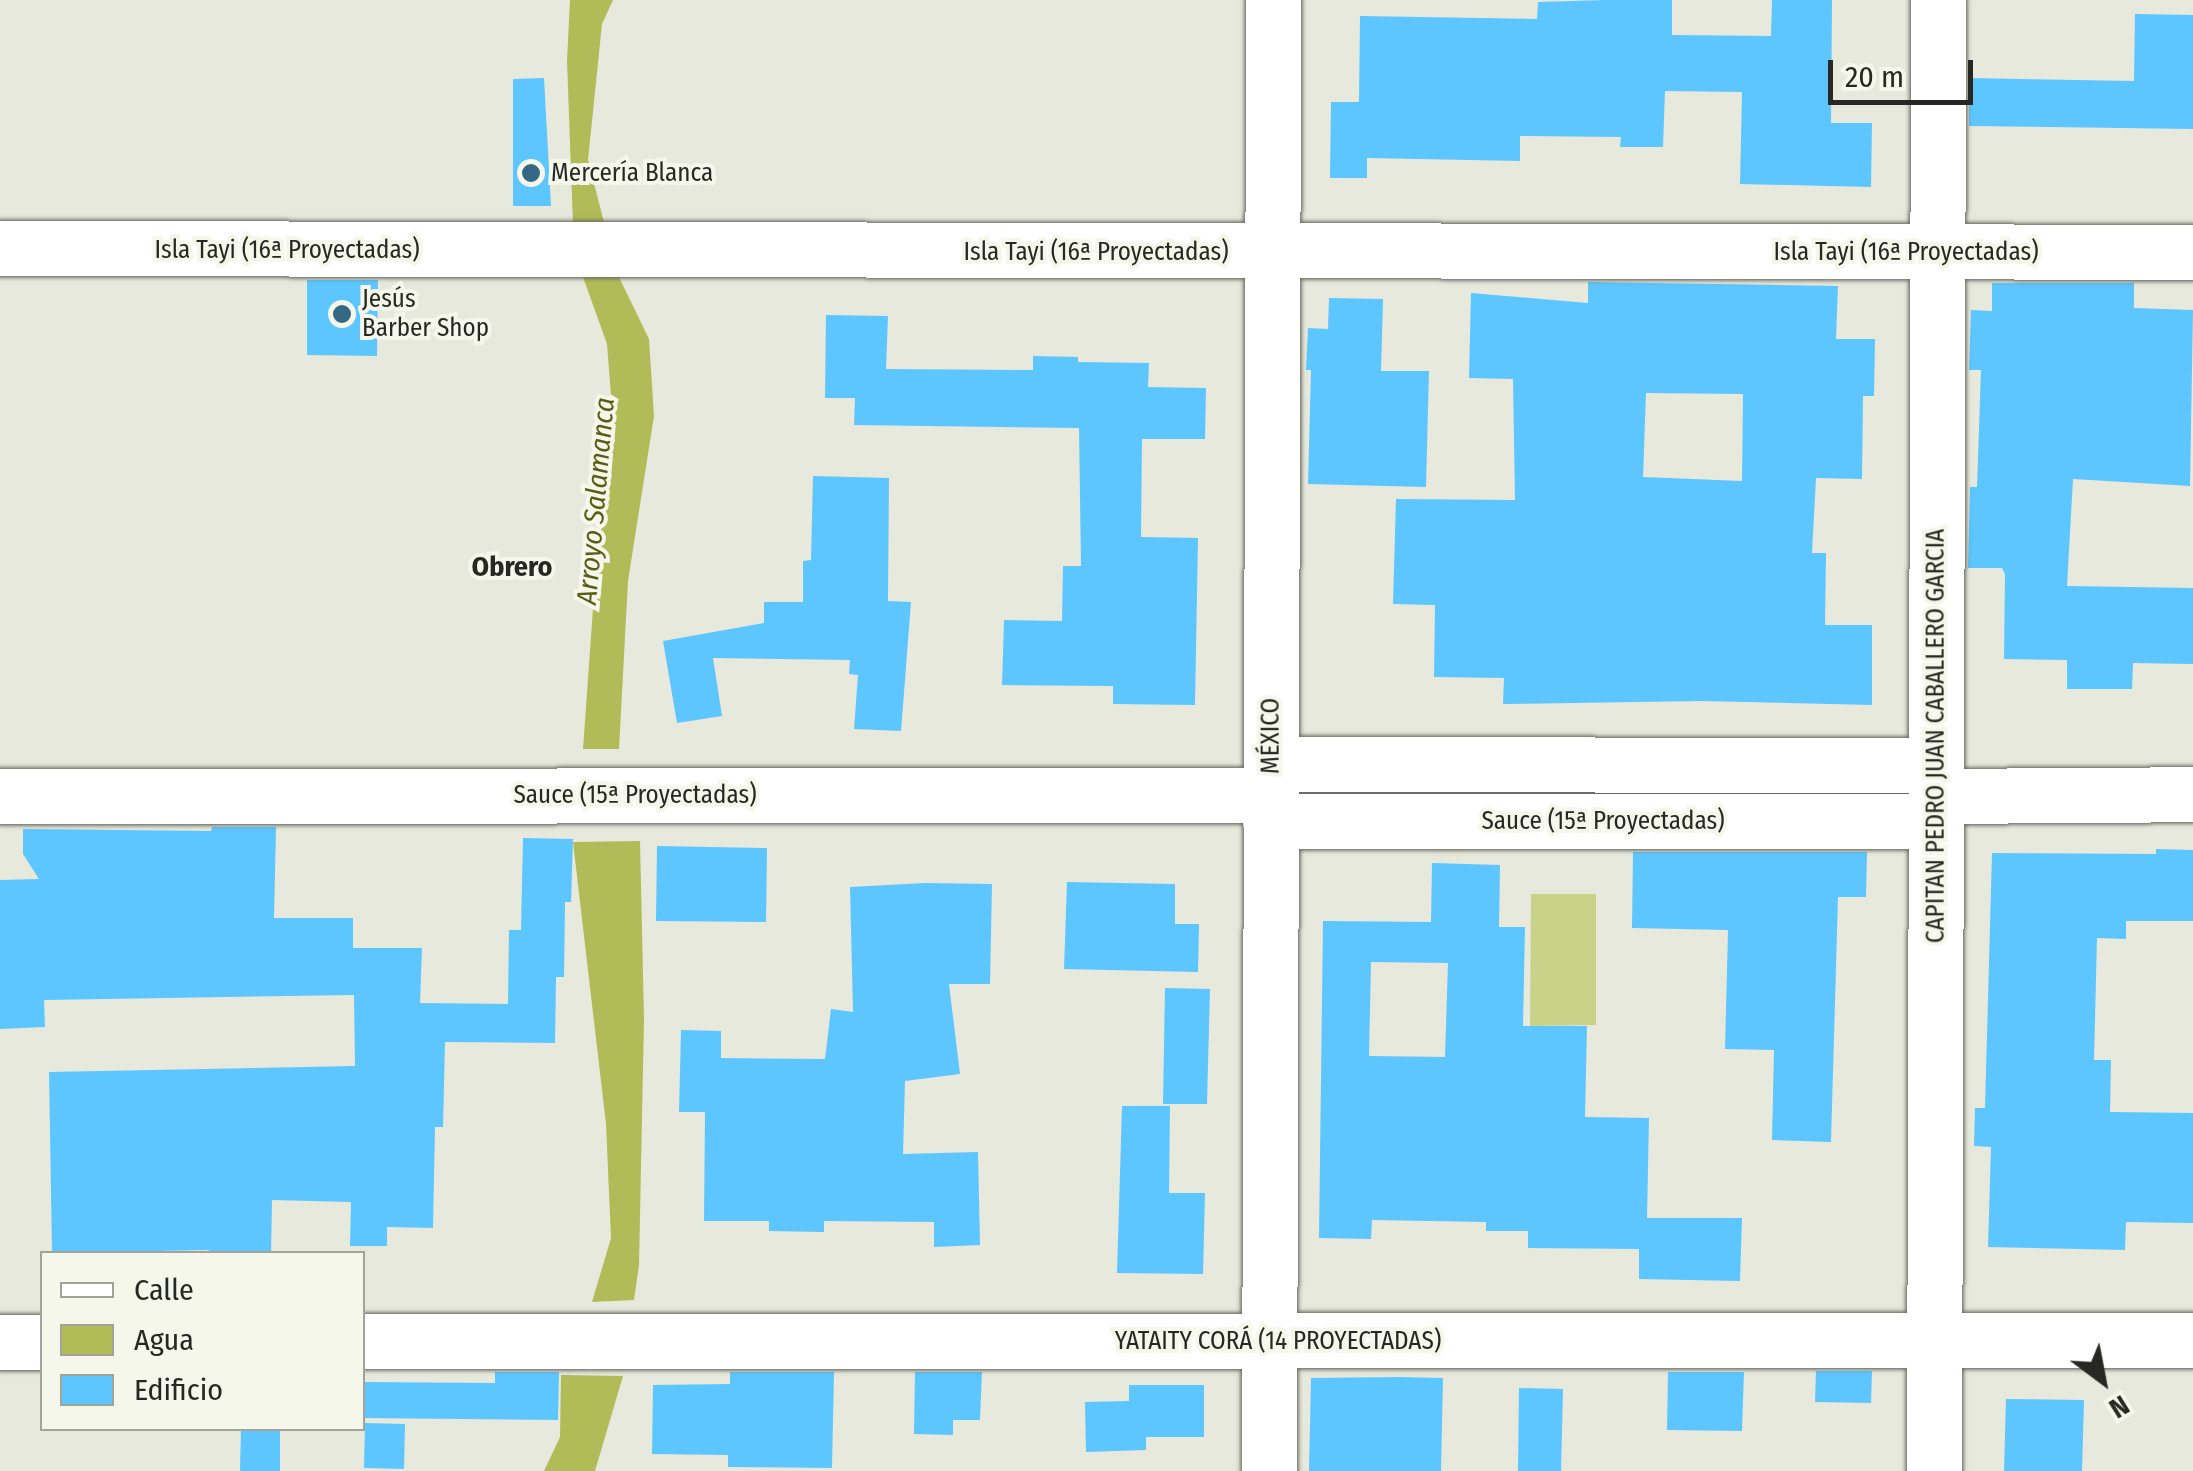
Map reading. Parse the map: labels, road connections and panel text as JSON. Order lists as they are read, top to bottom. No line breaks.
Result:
{"streets":{"street":["Isla Tayi (16ª Proyectadas)","MÉXICO","CAPITAN PEDRO JUAN CABALLERO GARCIA","Sauce (15ª Proyectadas)","YATAITY CORÁ (14 PROYECTADAS)"]},"crossings":[["Isla Tayi (16ª Proyectadas)","MÉXICO"],["Isla Tayi (16ª Proyectadas)","CAPITAN PEDRO JUAN CABALLERO GARCIA"],["MÉXICO","Sauce (15ª Proyectadas)"],["MÉXICO","YATAITY CORÁ (14 PROYECTADAS)"],["CAPITAN PEDRO JUAN CABALLERO GARCIA","Sauce (15ª Proyectadas)"],["CAPITAN PEDRO JUAN CABALLERO GARCIA","YATAITY CORÁ (14 PROYECTADAS)"]],"districts":["Obrero"],"water":["Arroyo Salamanca"],"places":["Mercería Blanca","Jesús Barber Shop"],"legend":["Calle","Agua","Edificio"],"scale_bar":"20 m","north":"bottom right"}
